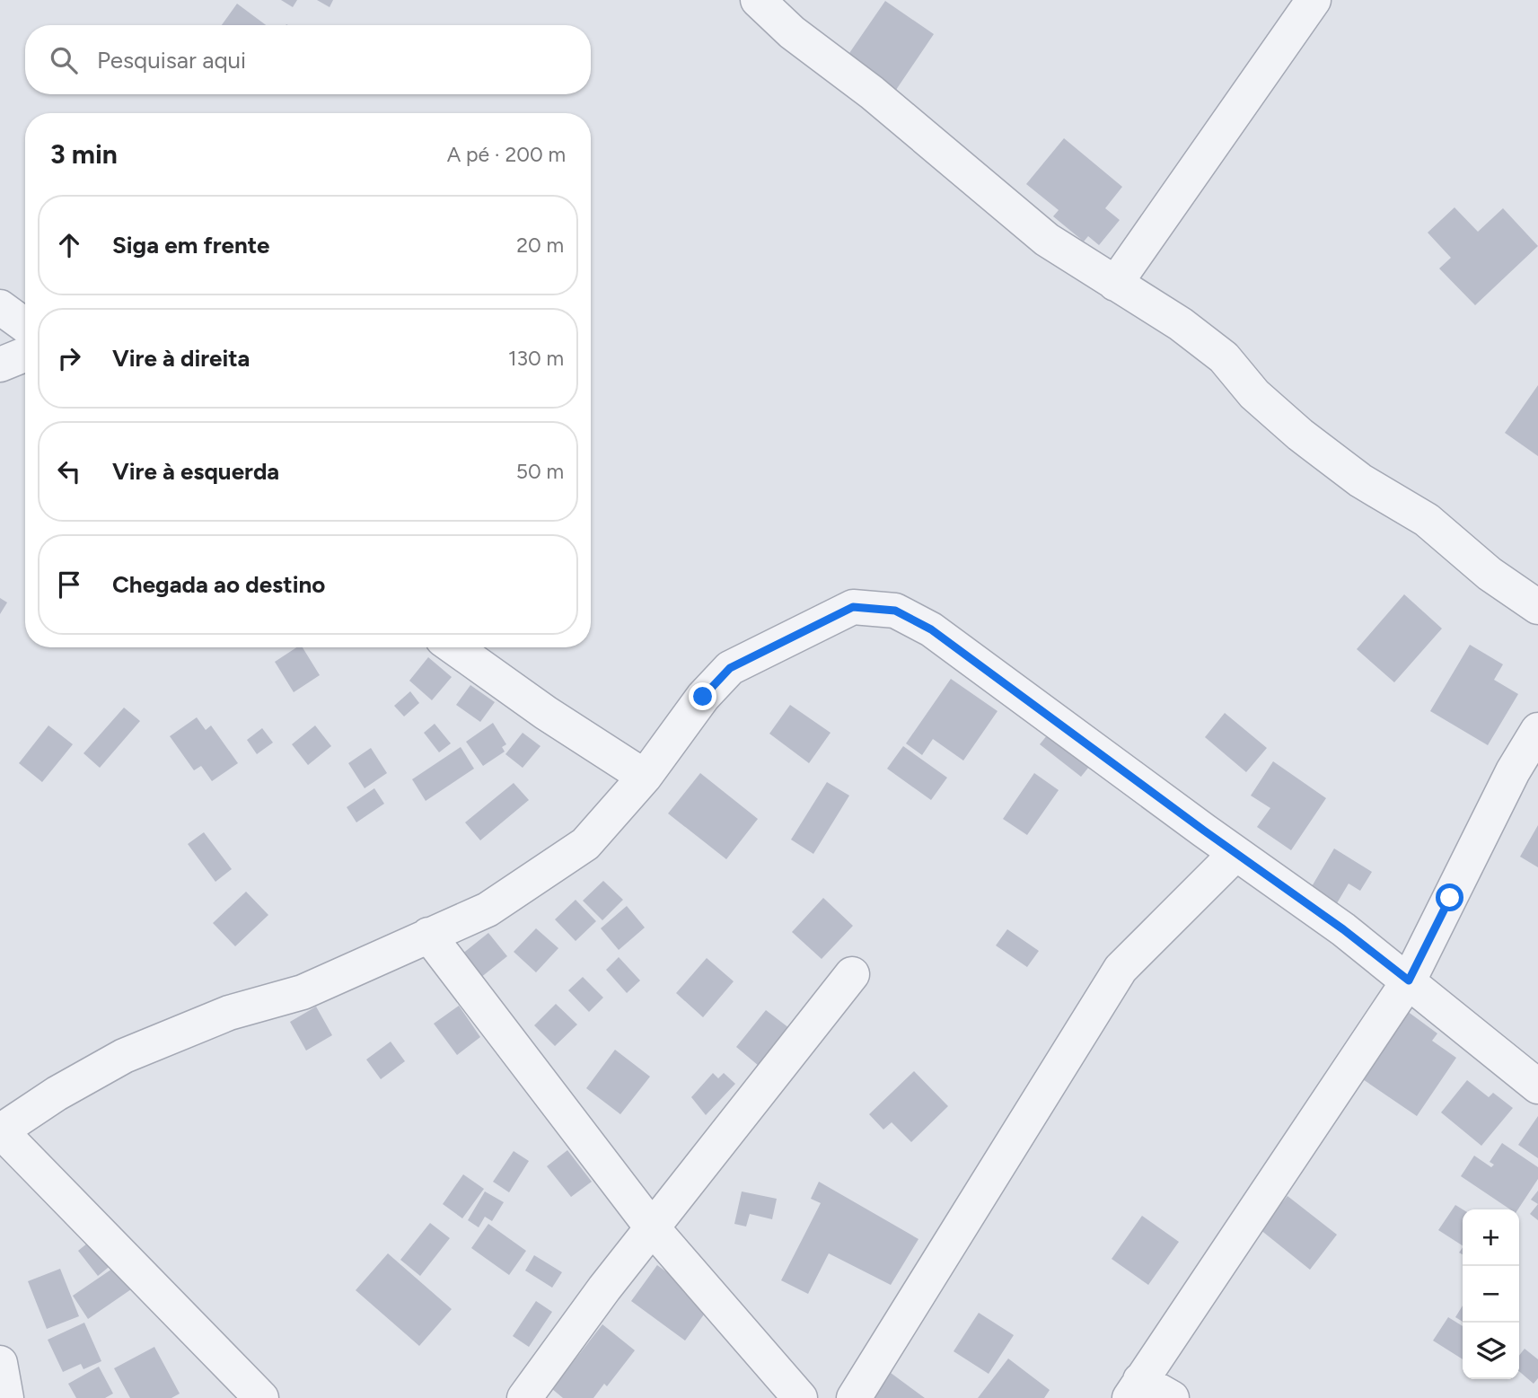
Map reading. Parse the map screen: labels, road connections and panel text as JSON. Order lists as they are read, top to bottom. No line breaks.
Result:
{"page":{"search":"Pesquisar aqui","heading":["3 min","A pé · 200 m"],"list":[["Siga em frente","20 m"],["Vire à direita","130 m"],["Vire à esquerda","50 m"],"Chegada ao destino"],"map_buttons":["+","−"]}}
